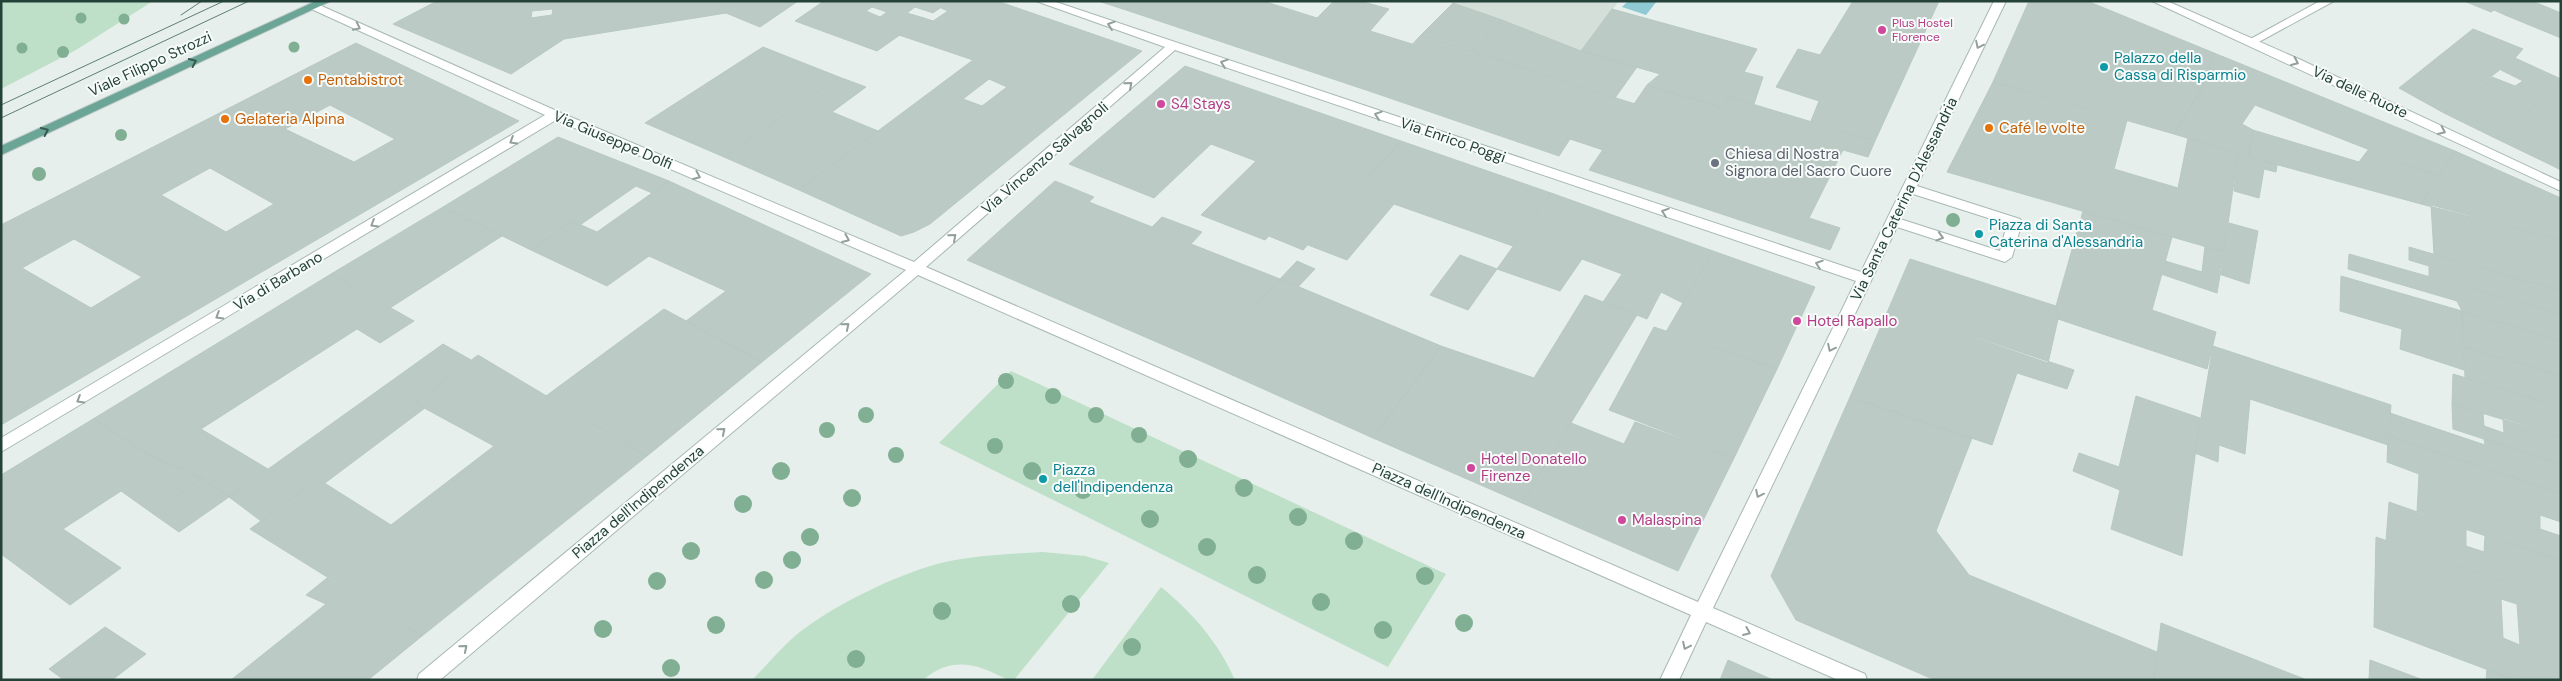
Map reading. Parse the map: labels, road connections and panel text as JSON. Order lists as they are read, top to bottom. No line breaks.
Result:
{"streets":{"main road":["Viale Filippo Strozzi"],"street":["Via delle Ruote","Via Giuseppe Dolfi","Via Enrico Poggi","Via Vincenzo Salvagnoli","Via Santa Caterina D'Alessandria","Via di Barbano","Piazza dell'Indipendenza"]},"crossings":[["Viale Filippo Strozzi","Via Giuseppe Dolfi"],["Via Giuseppe Dolfi","Via Vincenzo Salvagnoli"],["Via Giuseppe Dolfi","Via di Barbano"],["Via Giuseppe Dolfi","Piazza dell'Indipendenza"],["Via Enrico Poggi","Via Vincenzo Salvagnoli"],["Via Enrico Poggi","Via Santa Caterina D'Alessandria"],["Via Vincenzo Salvagnoli","Piazza dell'Indipendenza"],["Via Santa Caterina D'Alessandria","Piazza dell'Indipendenza"]],"one_way":["Viale Filippo Strozzi","Via delle Ruote","Via Giuseppe Dolfi","Via Enrico Poggi","Via Vincenzo Salvagnoli","Via Santa Caterina D'Alessandria","Via di Barbano","Piazza dell'Indipendenza"],"places":["Plus Hostel Florence","Palazzo della Cassa di Risparmio","Pentabistrot","S4 Stays","Gelateria Alpina","Café le volte","Chiesa di Nostra Signora del Sacro Cuore","Piazza di Santa Caterina d'Alessandria","Hotel Rapallo","Hotel Donatello Firenze","Piazza dell'Indipendenza","Malaspina"]}
